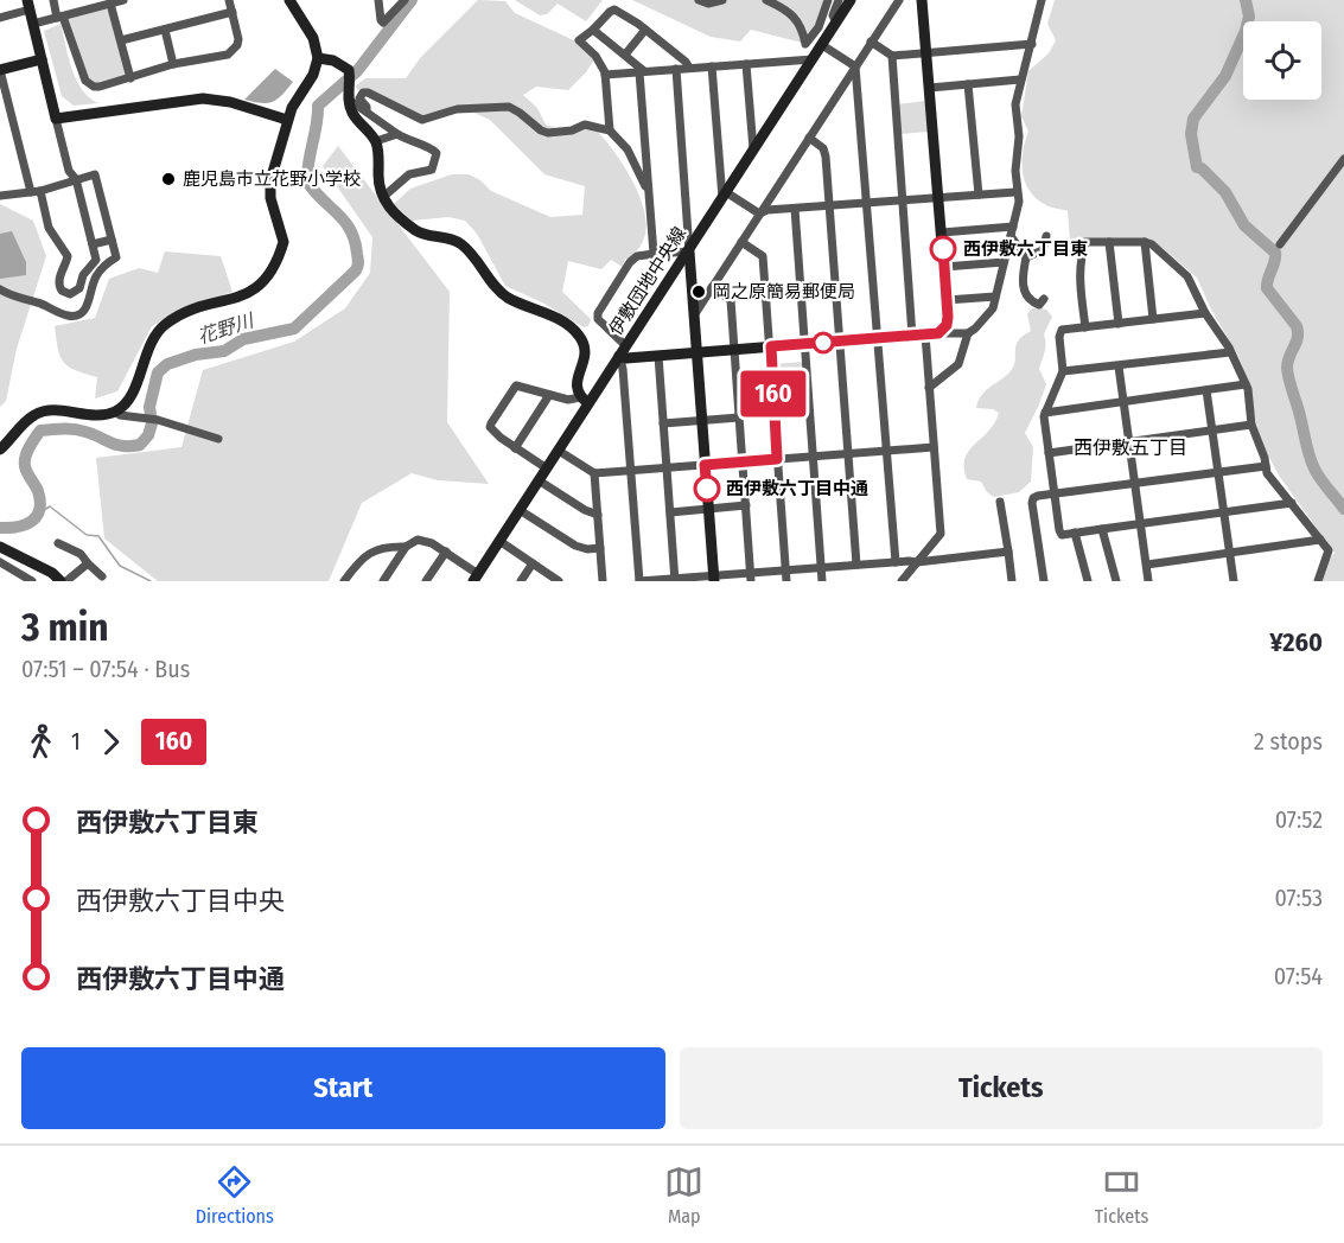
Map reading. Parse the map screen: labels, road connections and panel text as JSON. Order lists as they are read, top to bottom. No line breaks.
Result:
{"streets":{"street":["伊敷団地中央線"]},"districts":["西伊敷五丁目"],"water":["花野川"],"places":["鹿児島市立花野小学校","西伊敷六丁目東","岡之原簡易郵便局","西伊敷六丁目中通"],"lines":["bus line 160"],"page":{"on_map":"160","heading":["3 min","07:51 – 07:54 · Bus","¥260"],"legs":["1","160","2 stops"],"list":[{"name":"西伊敷六丁目東","value":"07:52"},{"name":"西伊敷六丁目中央","value":"07:53"},{"name":"西伊敷六丁目中通","value":"07:54"}],"buttons":["Start","Tickets"],"tabs":["Directions","Map","Tickets"]}}
